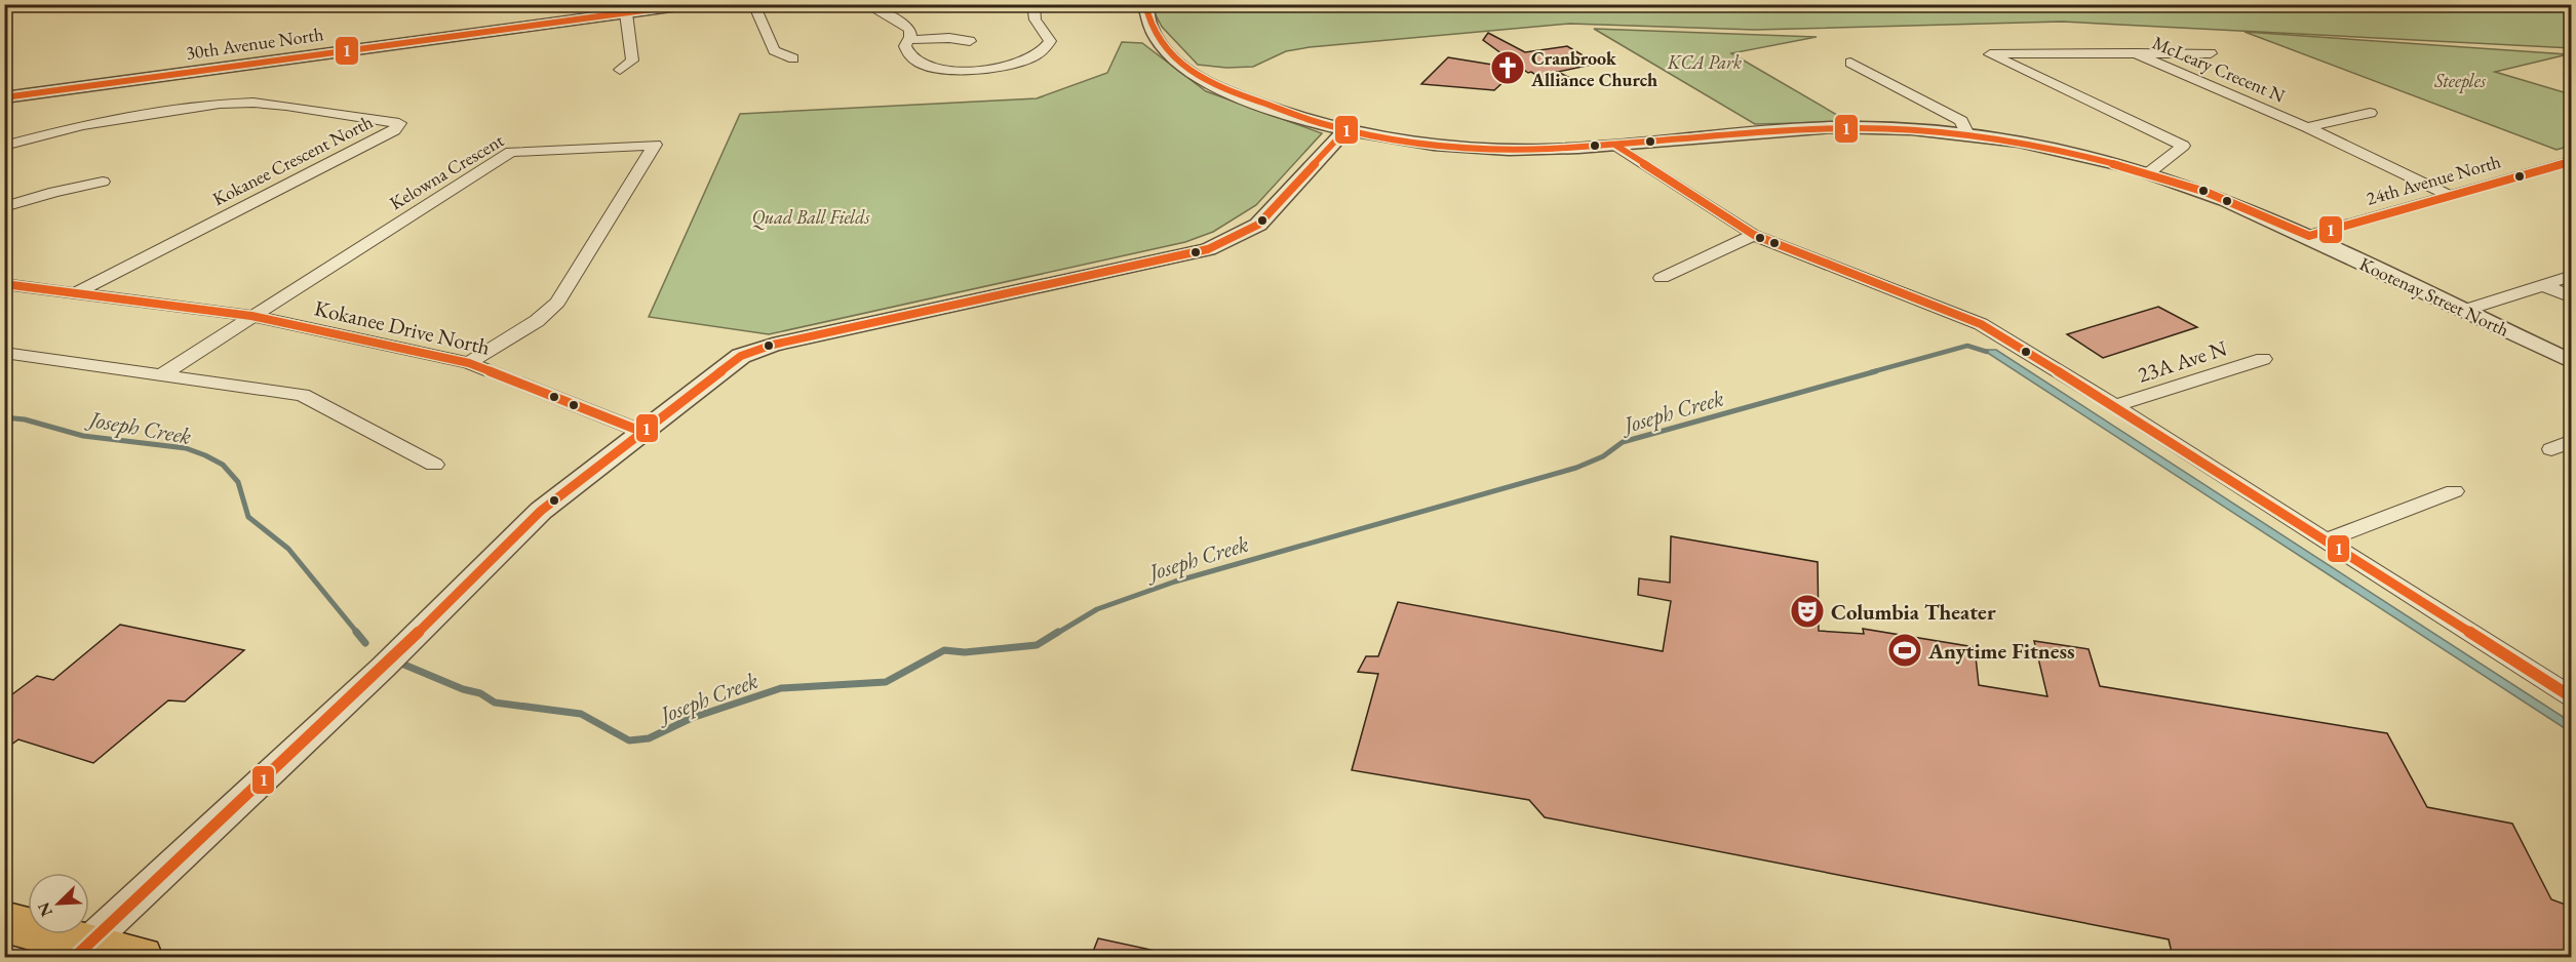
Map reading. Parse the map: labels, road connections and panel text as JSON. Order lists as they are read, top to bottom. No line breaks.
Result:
{"streets":{"street":["30th Avenue North","McLeary Crecent N","Kokanee Crescent North","Kelowna Crescent","24th Avenue North","Kootenay Street North","Kokanee Drive North","23A Ave N"]},"crossings":[["McLeary Crecent N","24th Avenue North"],["McLeary Crecent N","Kootenay Street North"],["Kokanee Crescent North","Kokanee Drive North"],["Kelowna Crescent","Kokanee Drive North"],["24th Avenue North","Kootenay Street North"]],"water":["Joseph Creek"],"parks":["KCA Park","Steeples","Quad Ball Fields"],"places":{"church":["Cranbrook Alliance Church"],"theatre":["Columbia Theater"],"sports":["Anytime Fitness"]},"lines":["transit line 1"],"north":"bottom left"}
